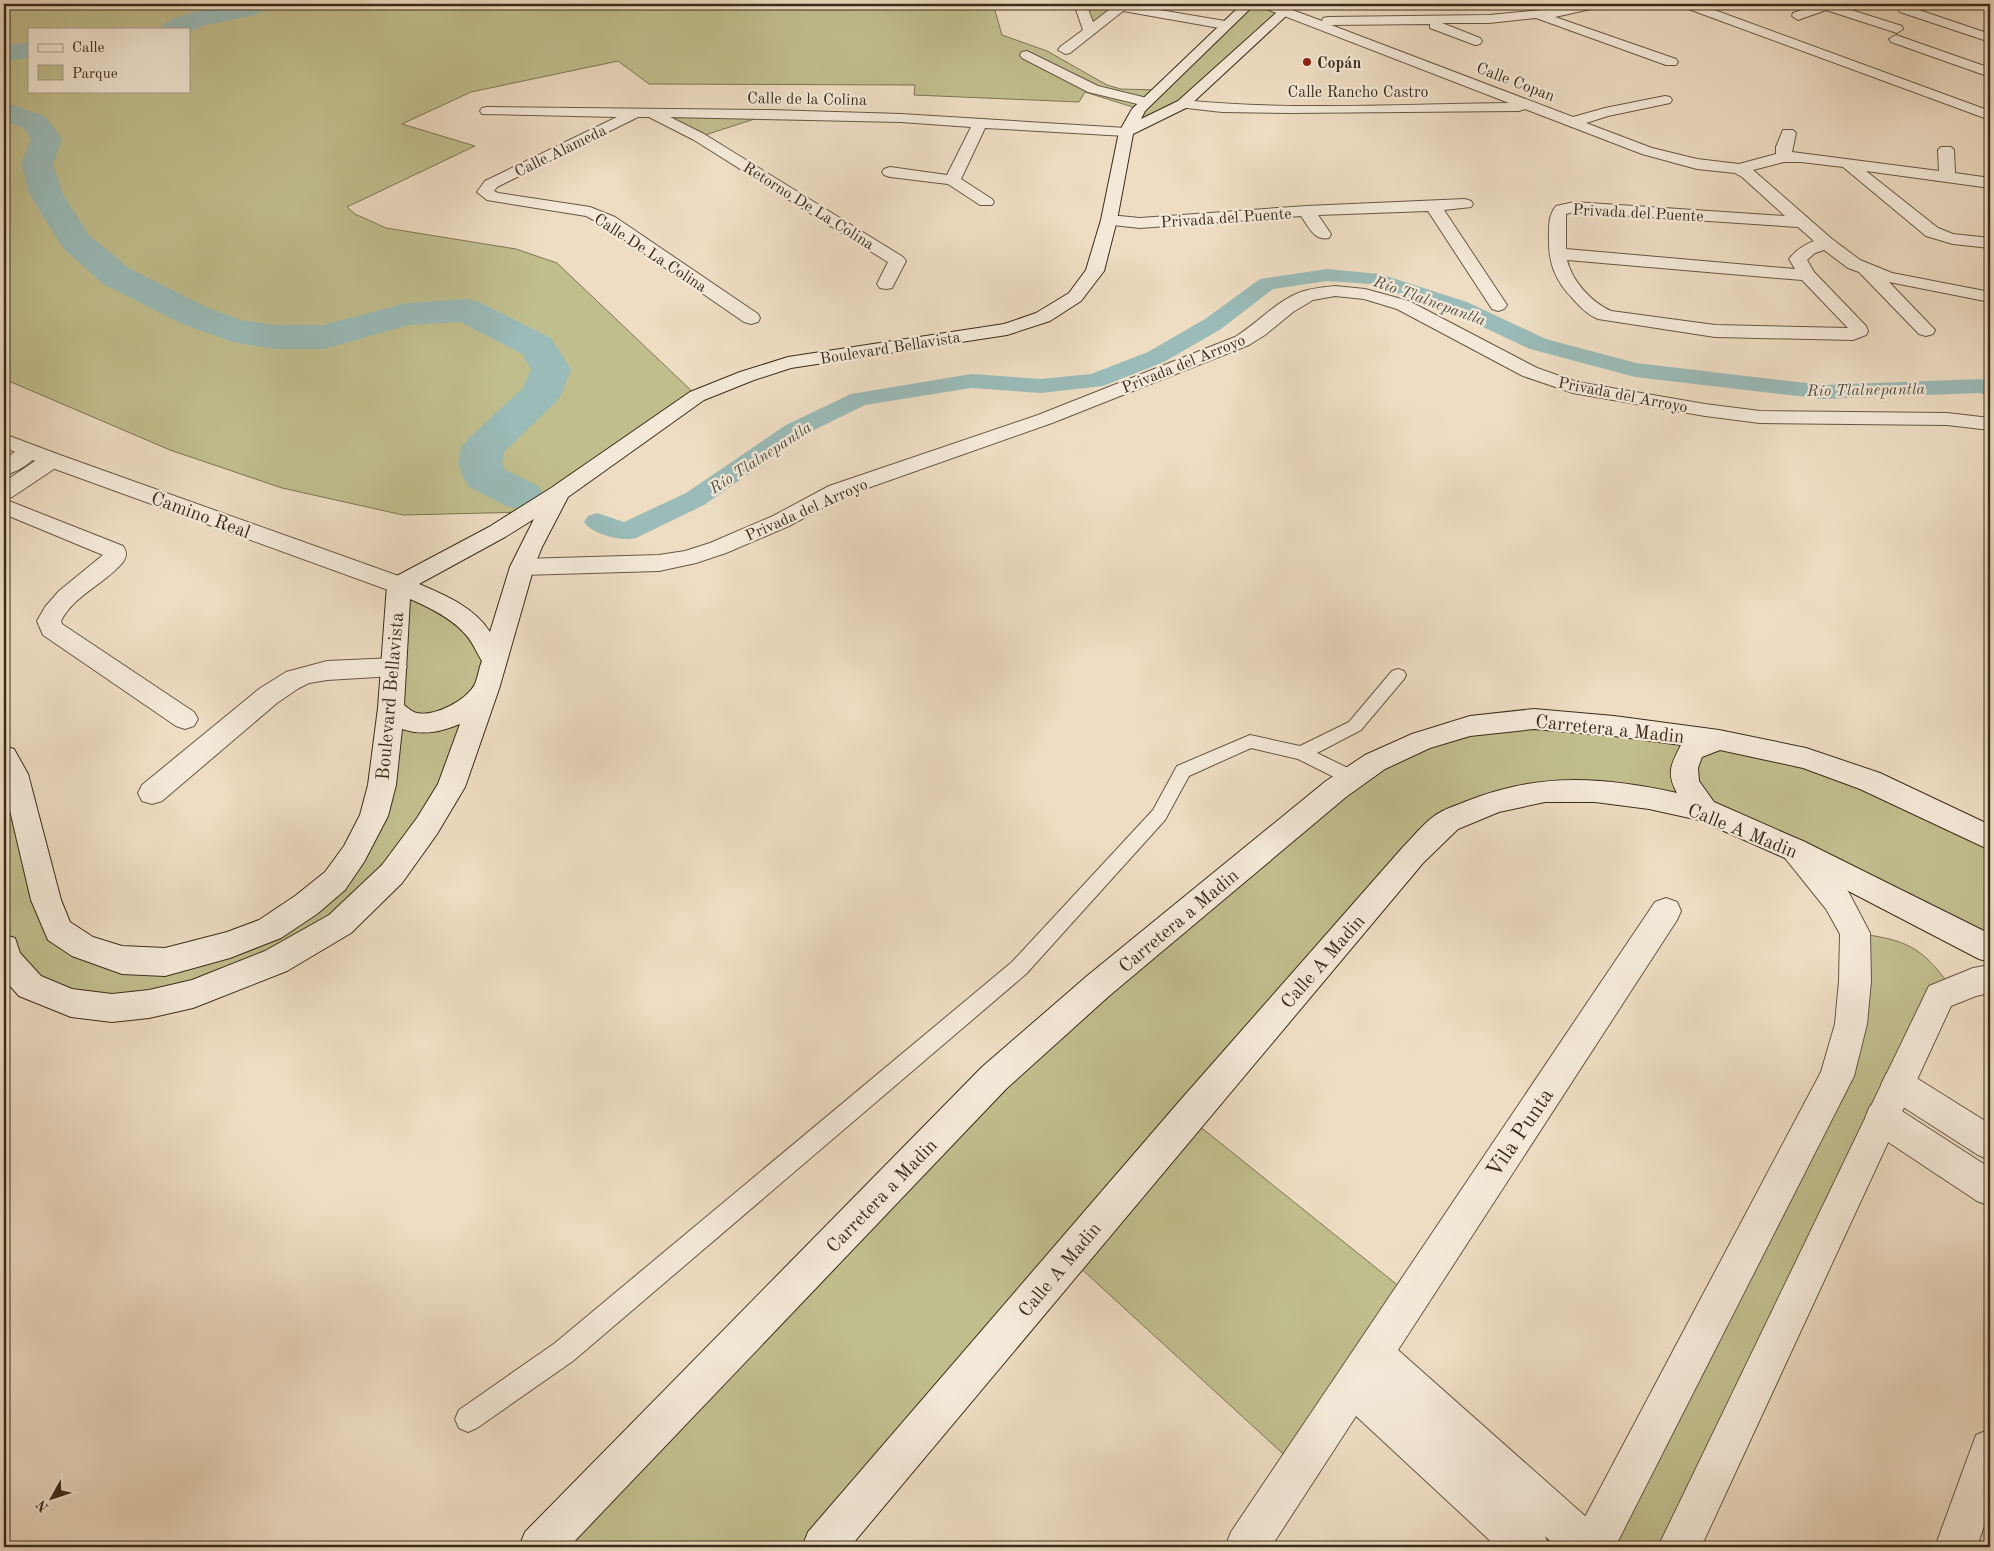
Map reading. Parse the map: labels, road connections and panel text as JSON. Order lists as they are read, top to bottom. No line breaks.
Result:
{"streets":{"street":["Calle Copan","Calle Rancho Castro","Calle de la Colina","Calle Alameda","Retorno De La Colina","Privada del Puente","Calle De La Colina","Boulevard Bellavista","Privada del Arroyo","Camino Real","Carretera a Madin","Calle A Madin","Vila Punta"]},"crossings":[["Calle Copan","Calle Rancho Castro"],["Calle de la Colina","Calle Alameda"],["Calle de la Colina","Retorno De La Colina"],["Calle de la Colina","Boulevard Bellavista"],["Calle Alameda","Retorno De La Colina"],["Calle Alameda","Calle De La Colina"],["Privada del Puente","Boulevard Bellavista"],["Boulevard Bellavista","Privada del Arroyo"],["Boulevard Bellavista","Camino Real"]],"water":["Río Tlalnepantla"],"places":["Copán"],"legend":["Calle","Parque"],"north":"bottom left"}
